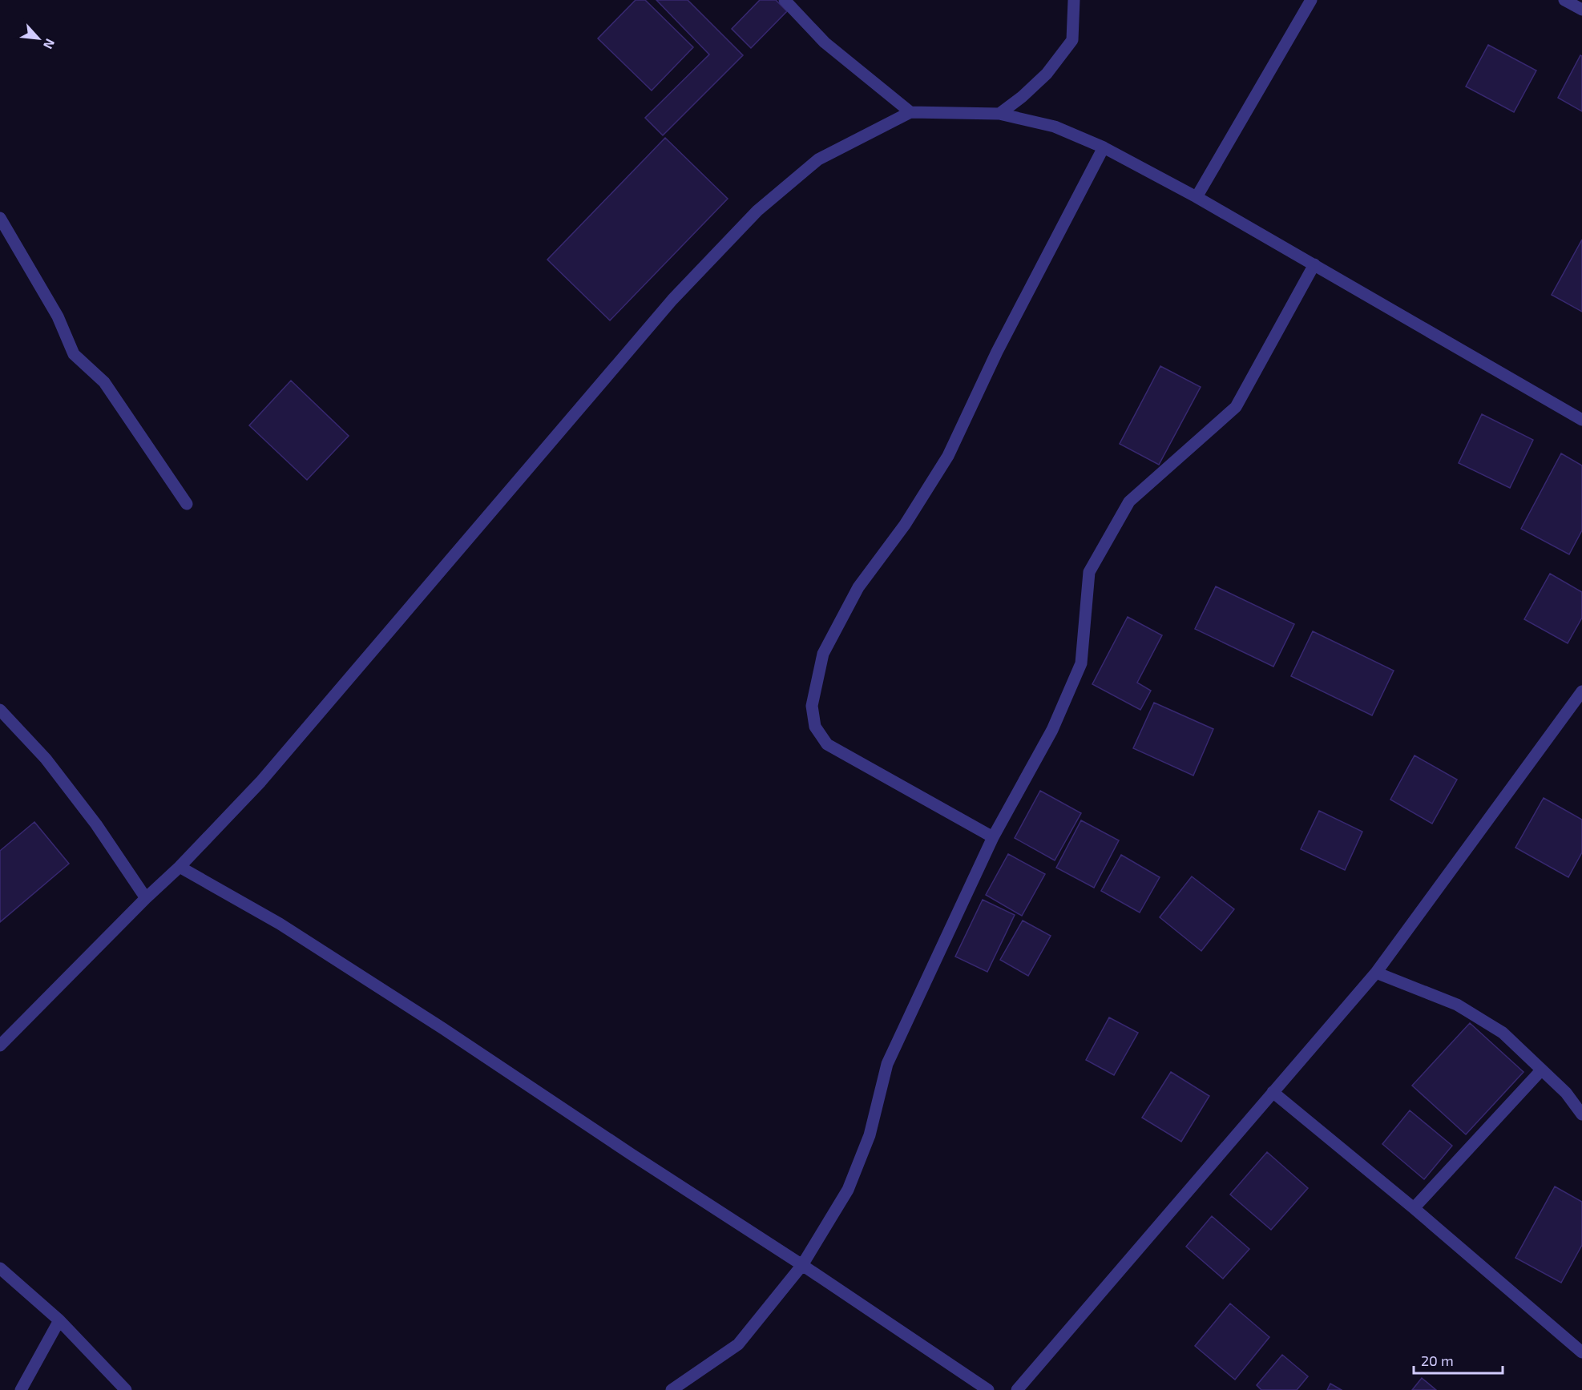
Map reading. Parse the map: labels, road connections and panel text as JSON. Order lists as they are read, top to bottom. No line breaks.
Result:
{"scale_bar":"20 m","north":"bottom right"}
